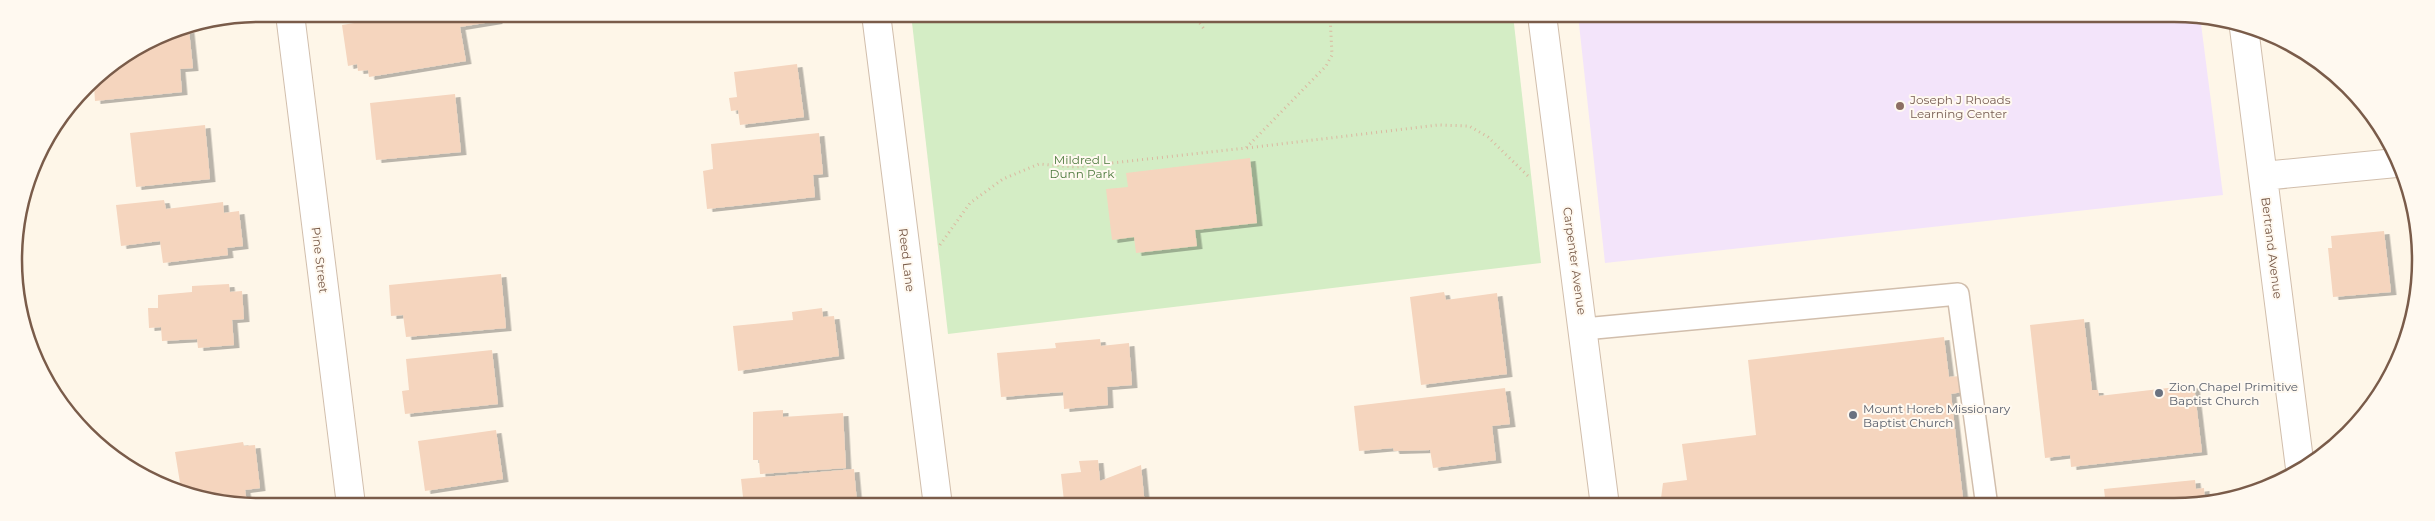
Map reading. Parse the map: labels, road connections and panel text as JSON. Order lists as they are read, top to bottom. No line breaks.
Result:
{"streets":{"street":["Bertrand Avenue","Pine Street","Reed Lane","Carpenter Avenue"]},"parks":["Mildred L Dunn Park"],"places":["Joseph J Rhoads Learning Center","Zion Chapel Primitive Baptist Church","Mount Horeb Missionary Baptist Church"]}
